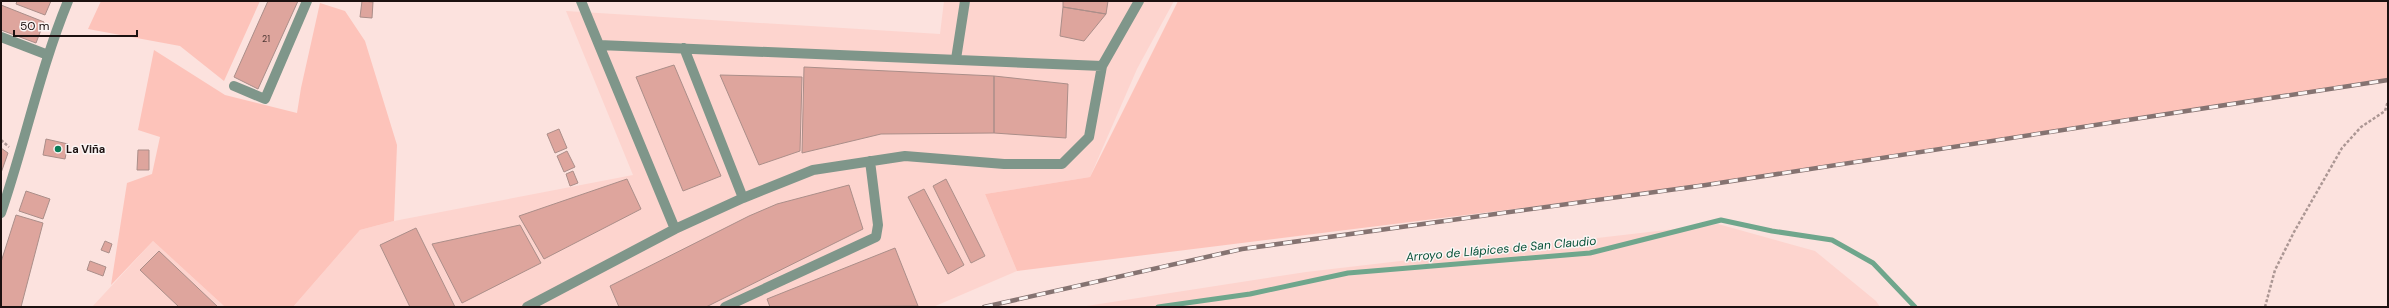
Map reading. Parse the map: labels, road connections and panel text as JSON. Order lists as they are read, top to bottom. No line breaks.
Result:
{"water":["Arroyo de Llápices de San Claudio"],"places":["La Viña"],"house_numbers":["21"],"scale_bar":"50 m"}
